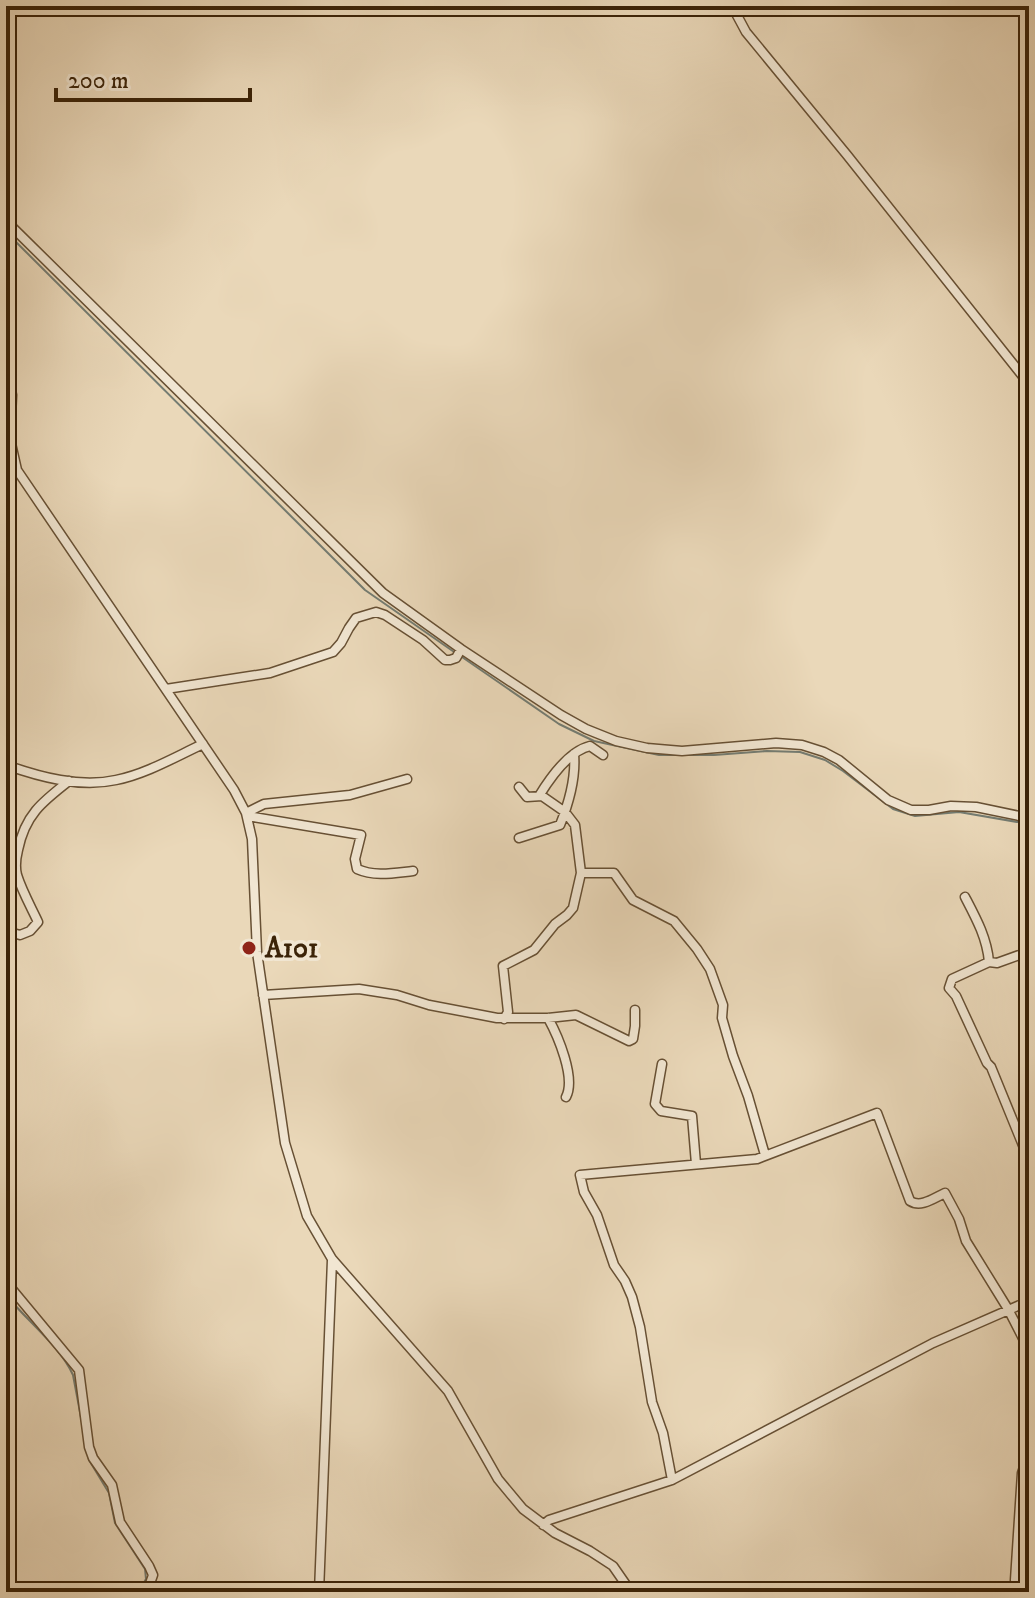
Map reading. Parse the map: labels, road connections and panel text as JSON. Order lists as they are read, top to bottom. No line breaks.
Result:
{"places":["A101"],"scale_bar":"200 m"}
